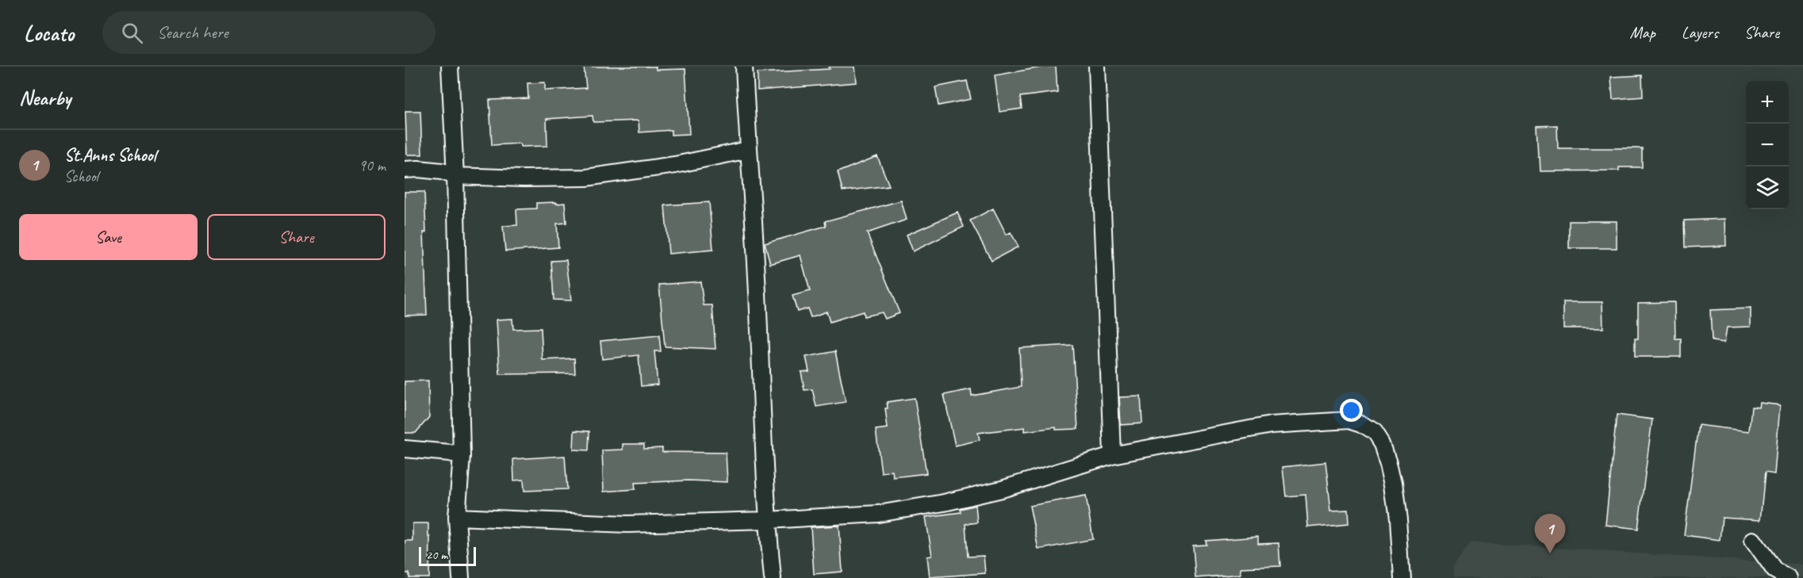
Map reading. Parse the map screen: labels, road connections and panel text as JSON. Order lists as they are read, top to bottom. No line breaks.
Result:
{"scale_bar":"20 m","page":{"header":"Locato","search":"Search here","nav":["Map","Layers","Share"],"heading":"Nearby","map_buttons":["+","−"],"list":[{"mark":"1","name":"St.Anns School","note":"School","value":"90 m"}],"buttons":["Save","Share"],"pins":"1","scale":"20 m"}}
